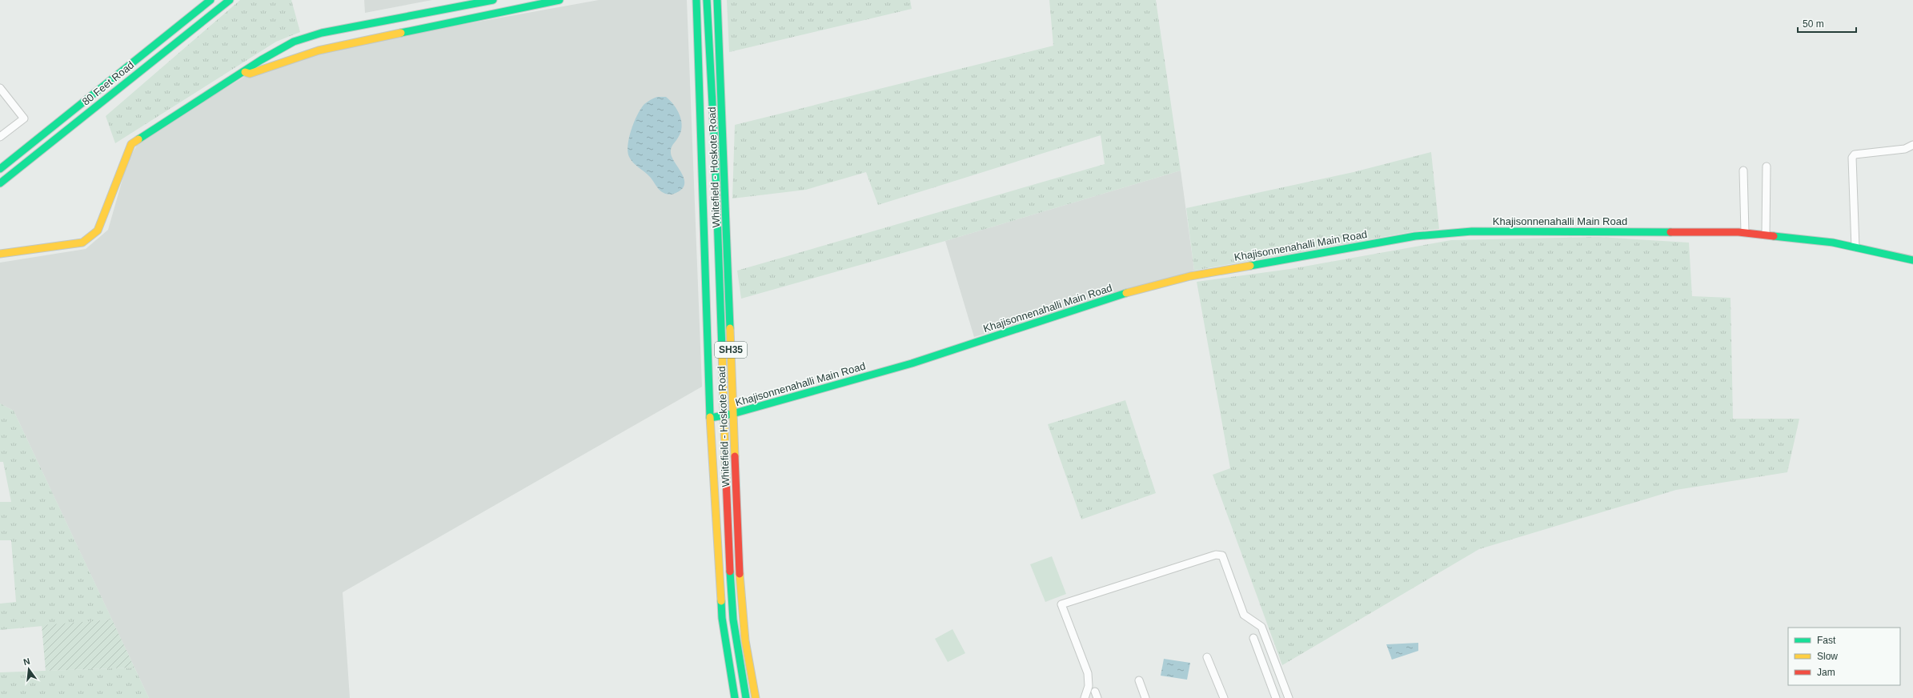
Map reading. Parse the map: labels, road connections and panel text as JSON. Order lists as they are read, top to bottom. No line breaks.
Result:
{"streets":{"street":["80 Feet Road","Whitefield - Hoskote Road","Khajisonnenahalli Main Road","SH35"]},"crossings":[["Whitefield - Hoskote Road","Khajisonnenahalli Main Road"]],"legend":["Fast","Slow","Jam"],"scale_bar":"50 m","north":"top"}
